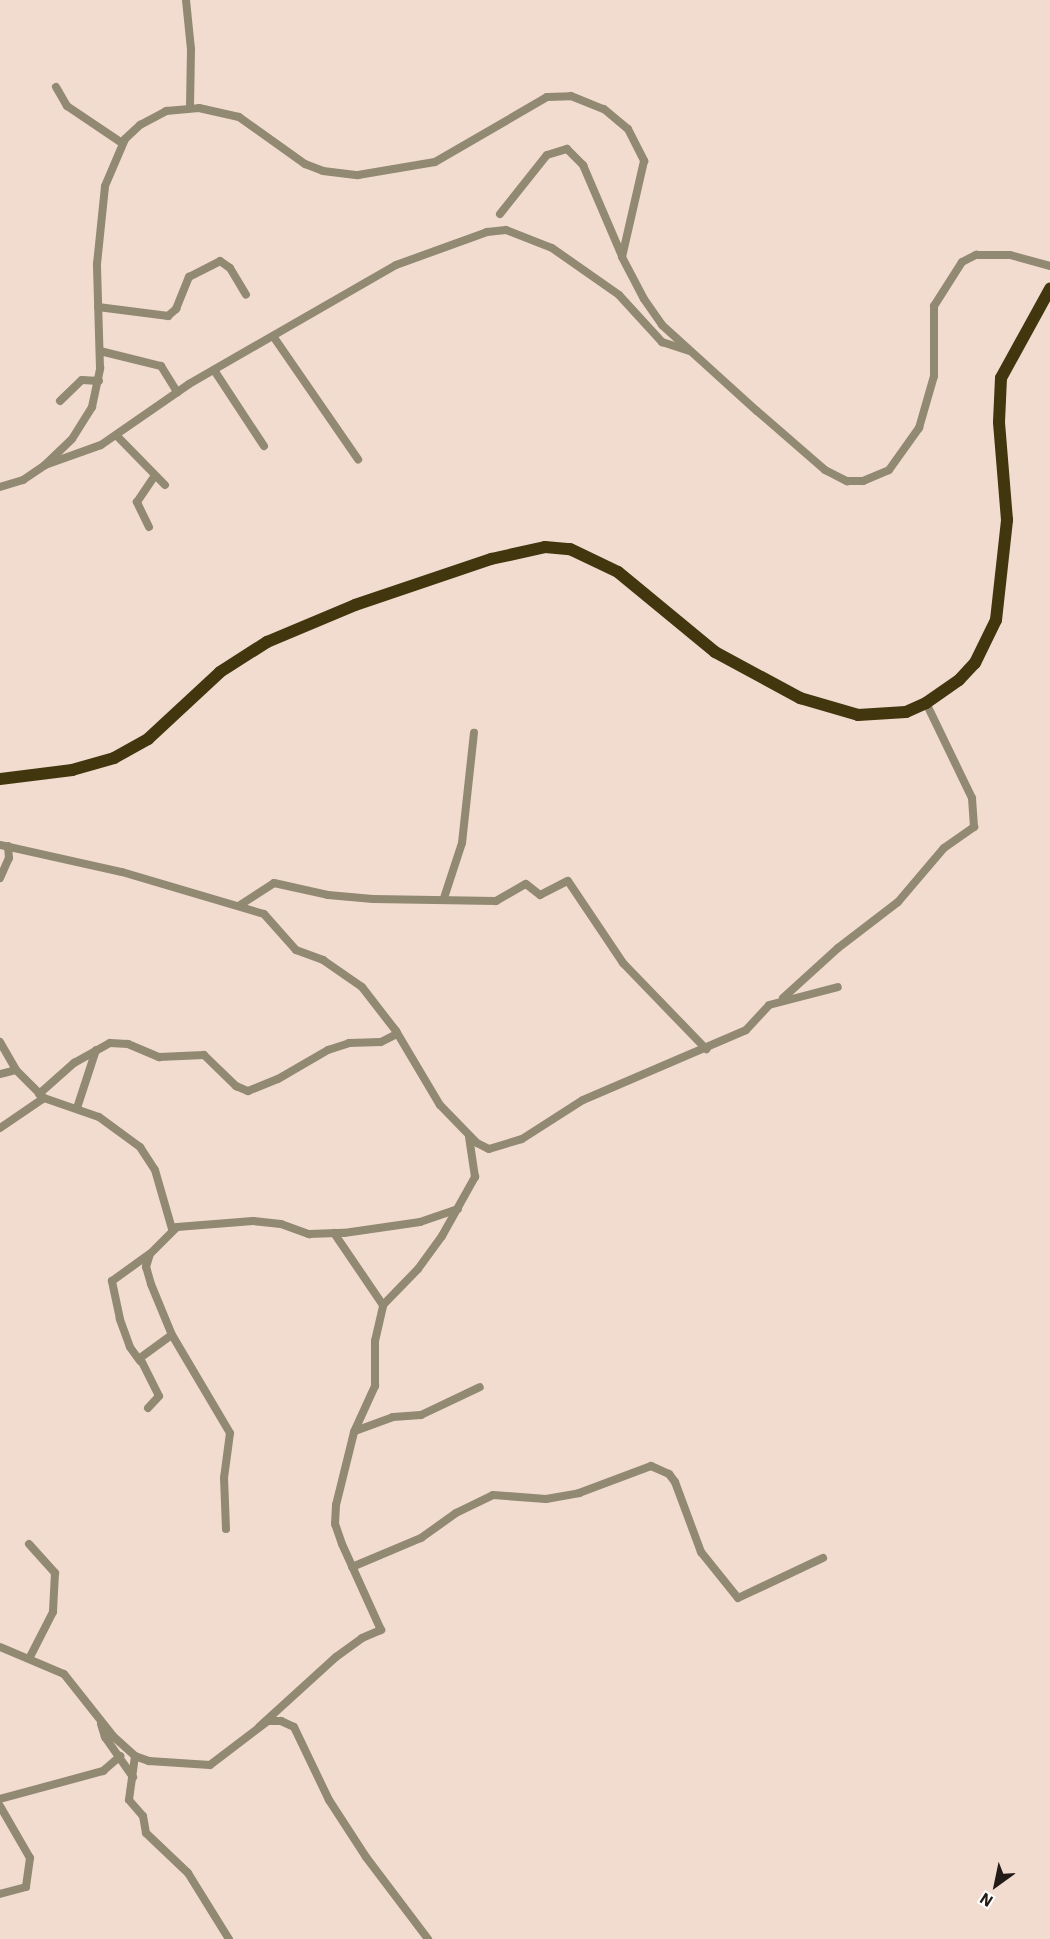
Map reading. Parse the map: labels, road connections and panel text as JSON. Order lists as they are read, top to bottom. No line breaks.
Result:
{"north":"bottom left"}
